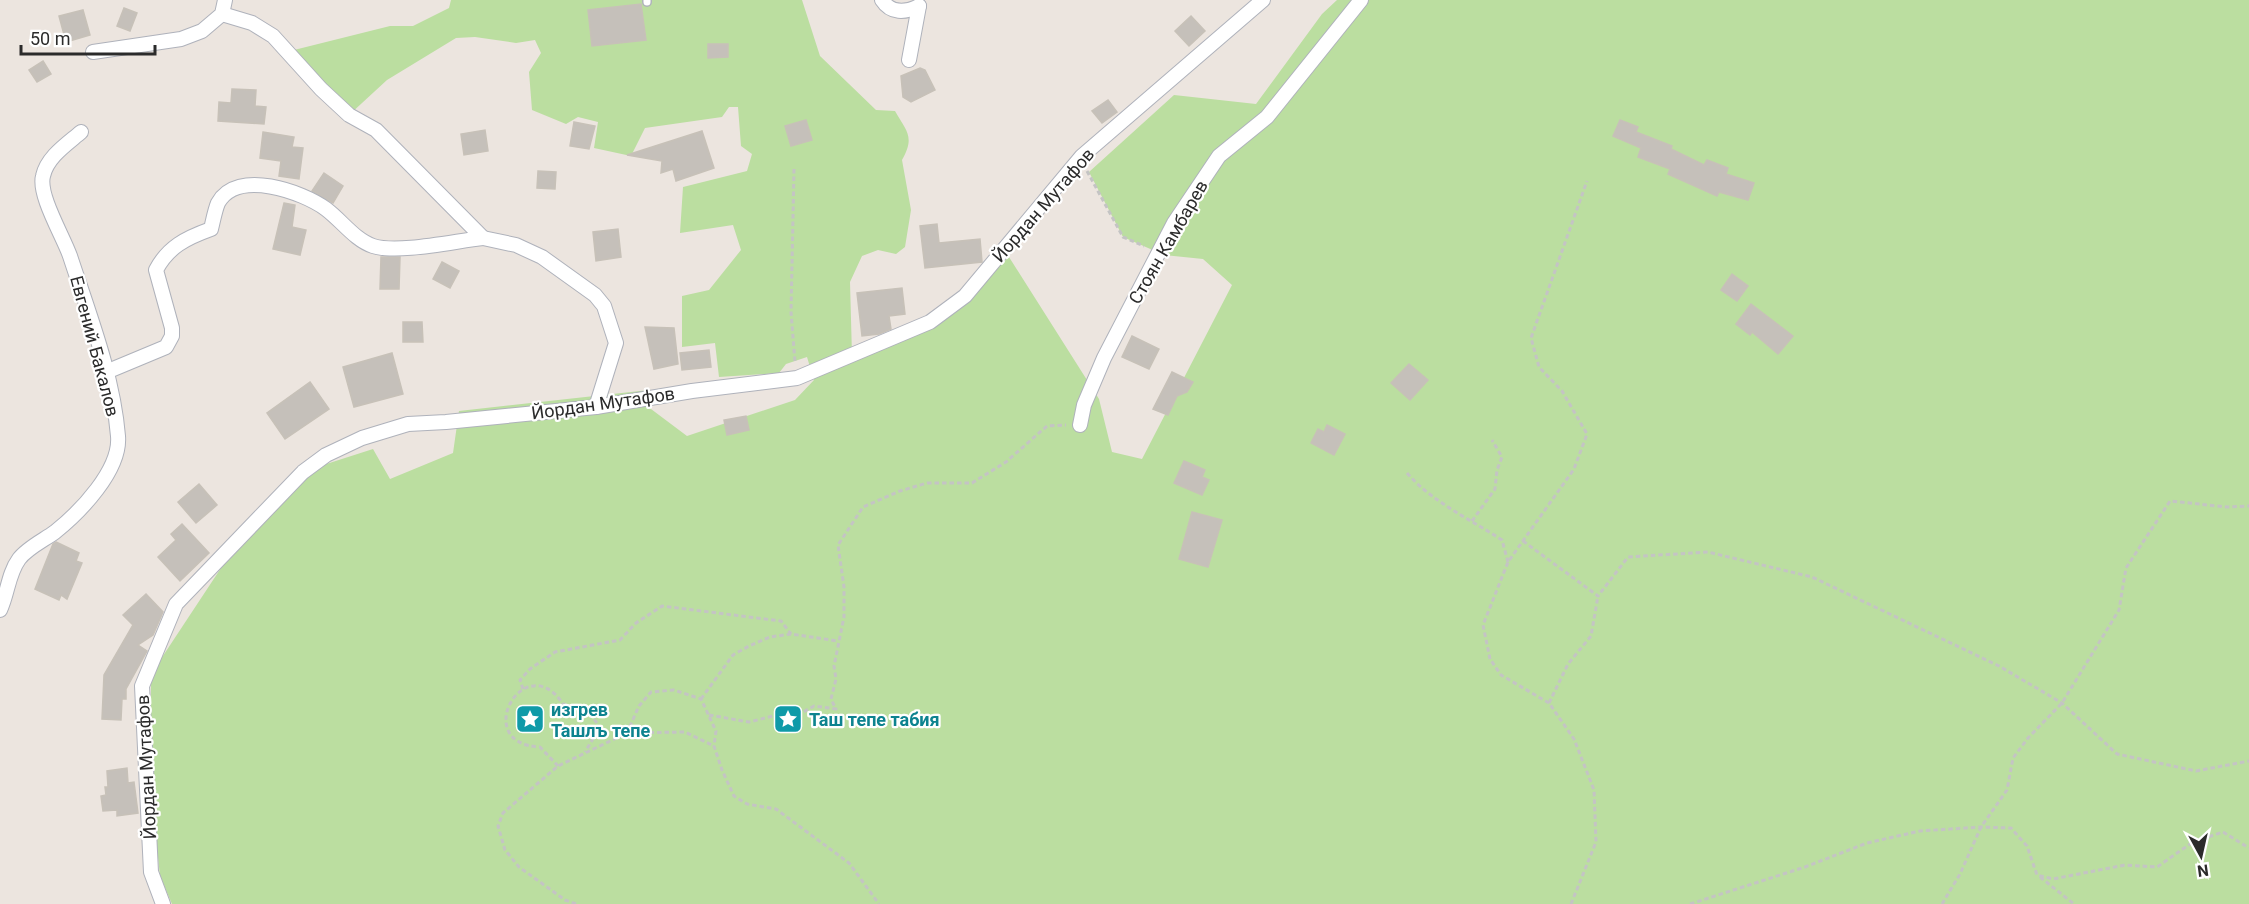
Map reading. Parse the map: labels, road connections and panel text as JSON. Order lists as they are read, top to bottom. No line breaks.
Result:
{"streets":{"street":["Йордан Мутафов","Стоян Камбарев","Евгений Бакалов"]},"places":{"place":["изгрев Ташлъ тепе","Таш тепе табия"]},"scale_bar":"50 m","north":"bottom"}
